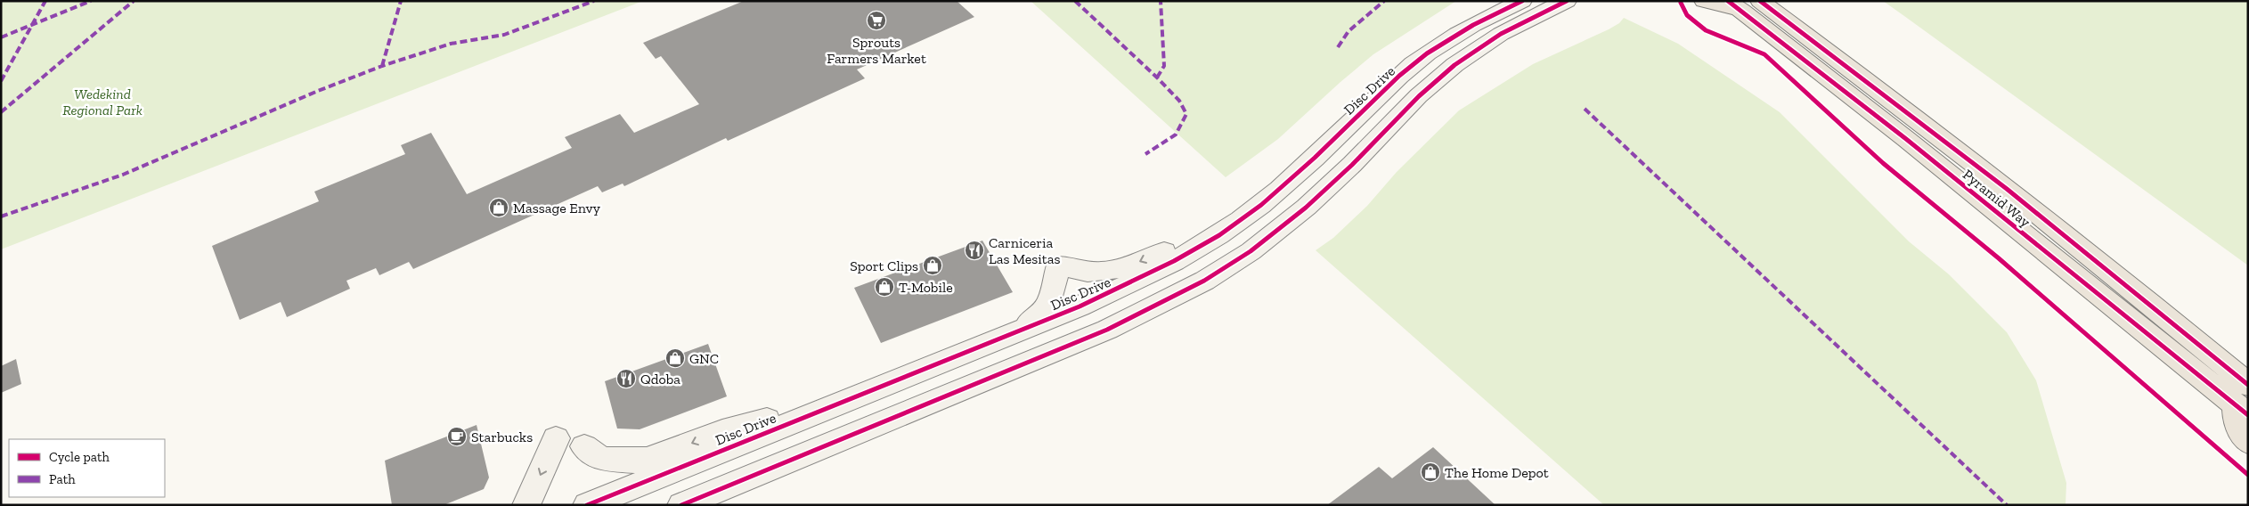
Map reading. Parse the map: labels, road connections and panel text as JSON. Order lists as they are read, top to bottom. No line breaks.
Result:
{"streets":{"main road":["Disc Drive","Pyramid Way"]},"parks":["Wedekind Regional Park"],"places":{"supermarket":["Sprouts Farmers Market"],"shop":["Massage Envy","Sport Clips","T-Mobile","GNC","The Home Depot"],"restaurant":["Carniceria Las Mesitas","Qdoba"],"cafe":["Starbucks"]},"legend":["Cycle path","Path"]}
